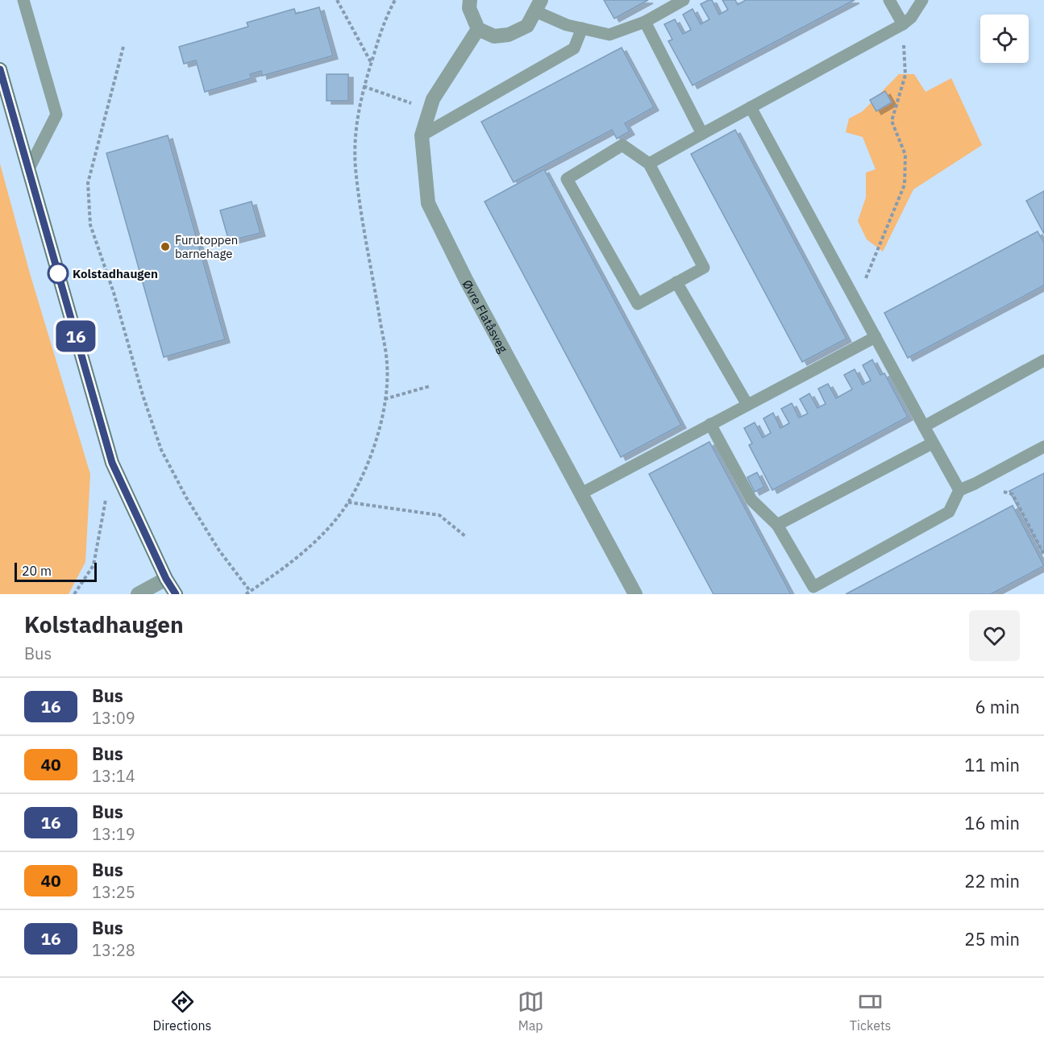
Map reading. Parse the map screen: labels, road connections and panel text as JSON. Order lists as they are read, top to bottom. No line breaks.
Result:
{"streets":{"street":["Øvre Flatåsveg"]},"places":["Furutoppen barnehage","Kolstadhaugen"],"lines":["bus line 16"],"scale_bar":"20 m","page":{"on_map":"16","scale":"20 m","heading":["Kolstadhaugen","Bus"],"list":[{"mark":"16","name":"Bus","note":"13:09","value":"6 min"},{"mark":"40","name":"Bus","note":"13:14","value":"11 min"},{"mark":"16","name":"Bus","note":"13:19","value":"16 min"},{"mark":"40","name":"Bus","note":"13:25","value":"22 min"},{"mark":"16","name":"Bus","note":"13:28","value":"25 min"}],"tabs":["Directions","Map","Tickets"]}}
